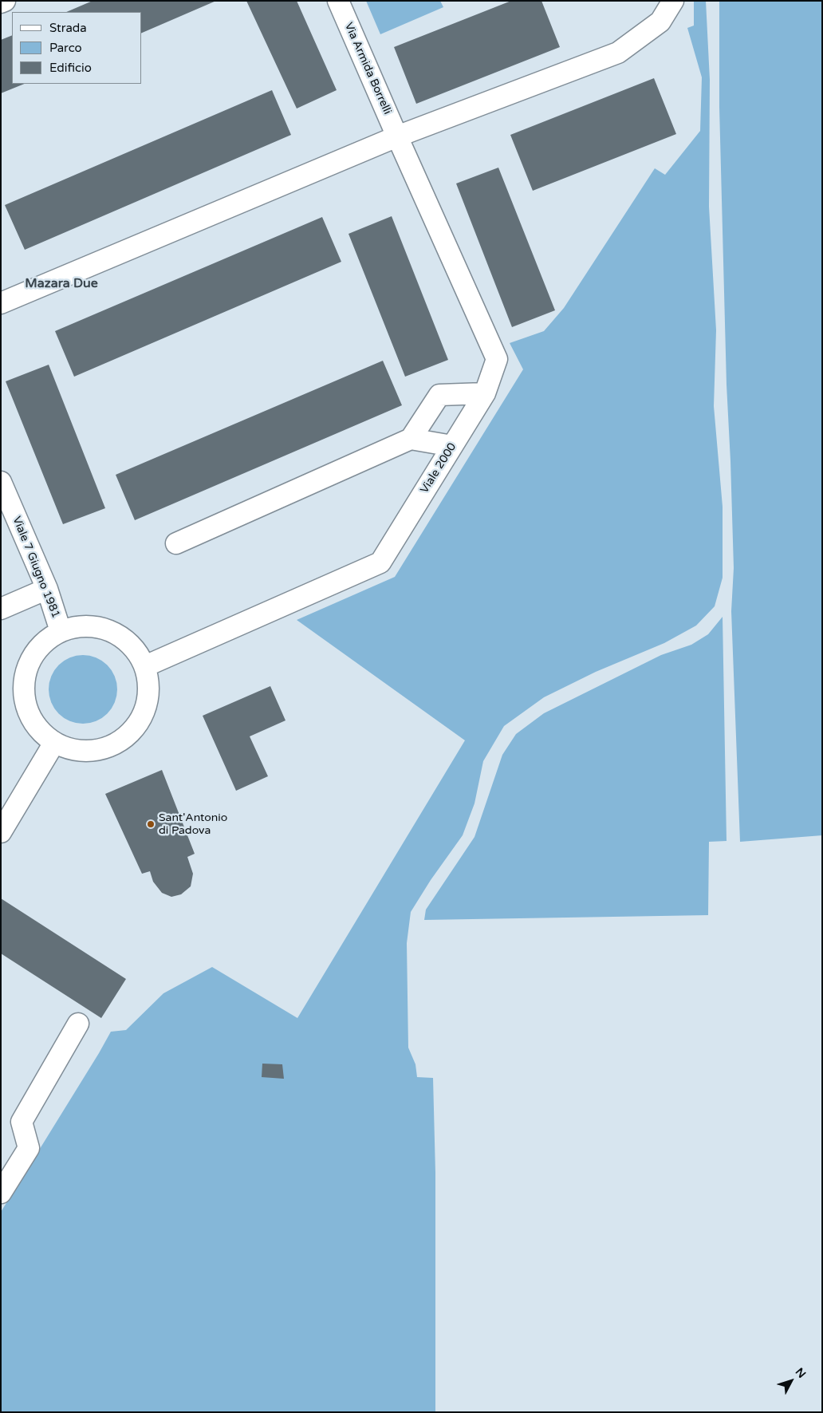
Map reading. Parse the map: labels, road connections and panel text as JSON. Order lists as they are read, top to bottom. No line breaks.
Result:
{"streets":{"street":["Via Armida Borrelli","Viale 2000","Viale 7 Giugno 1981"]},"crossings":[["Via Armida Borrelli","Viale 2000"],["Viale 2000","Viale 7 Giugno 1981"]],"districts":["Mazara Due"],"places":["Sant'Antonio di Padova"],"legend":["Strada","Parco","Edificio"],"north":"top right"}
